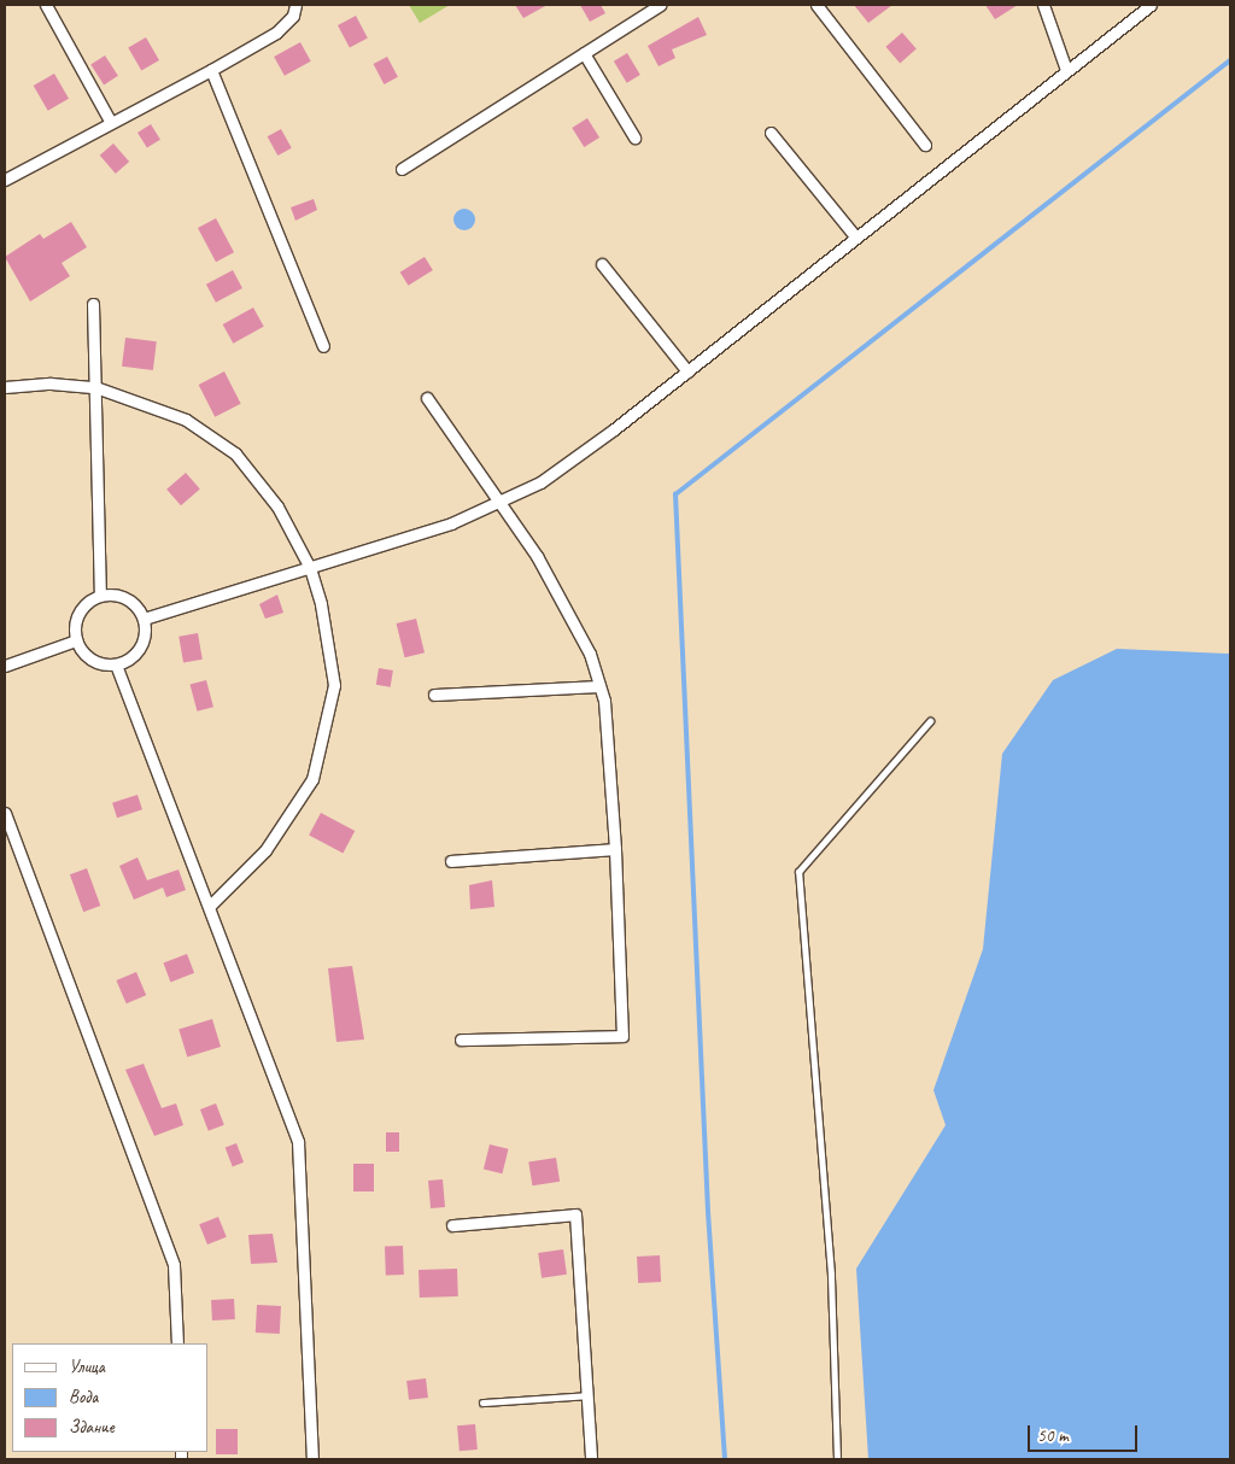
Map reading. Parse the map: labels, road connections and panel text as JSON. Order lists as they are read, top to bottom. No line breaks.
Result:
{"legend":["Улица","Вода","Здание"],"scale_bar":"50 m"}
